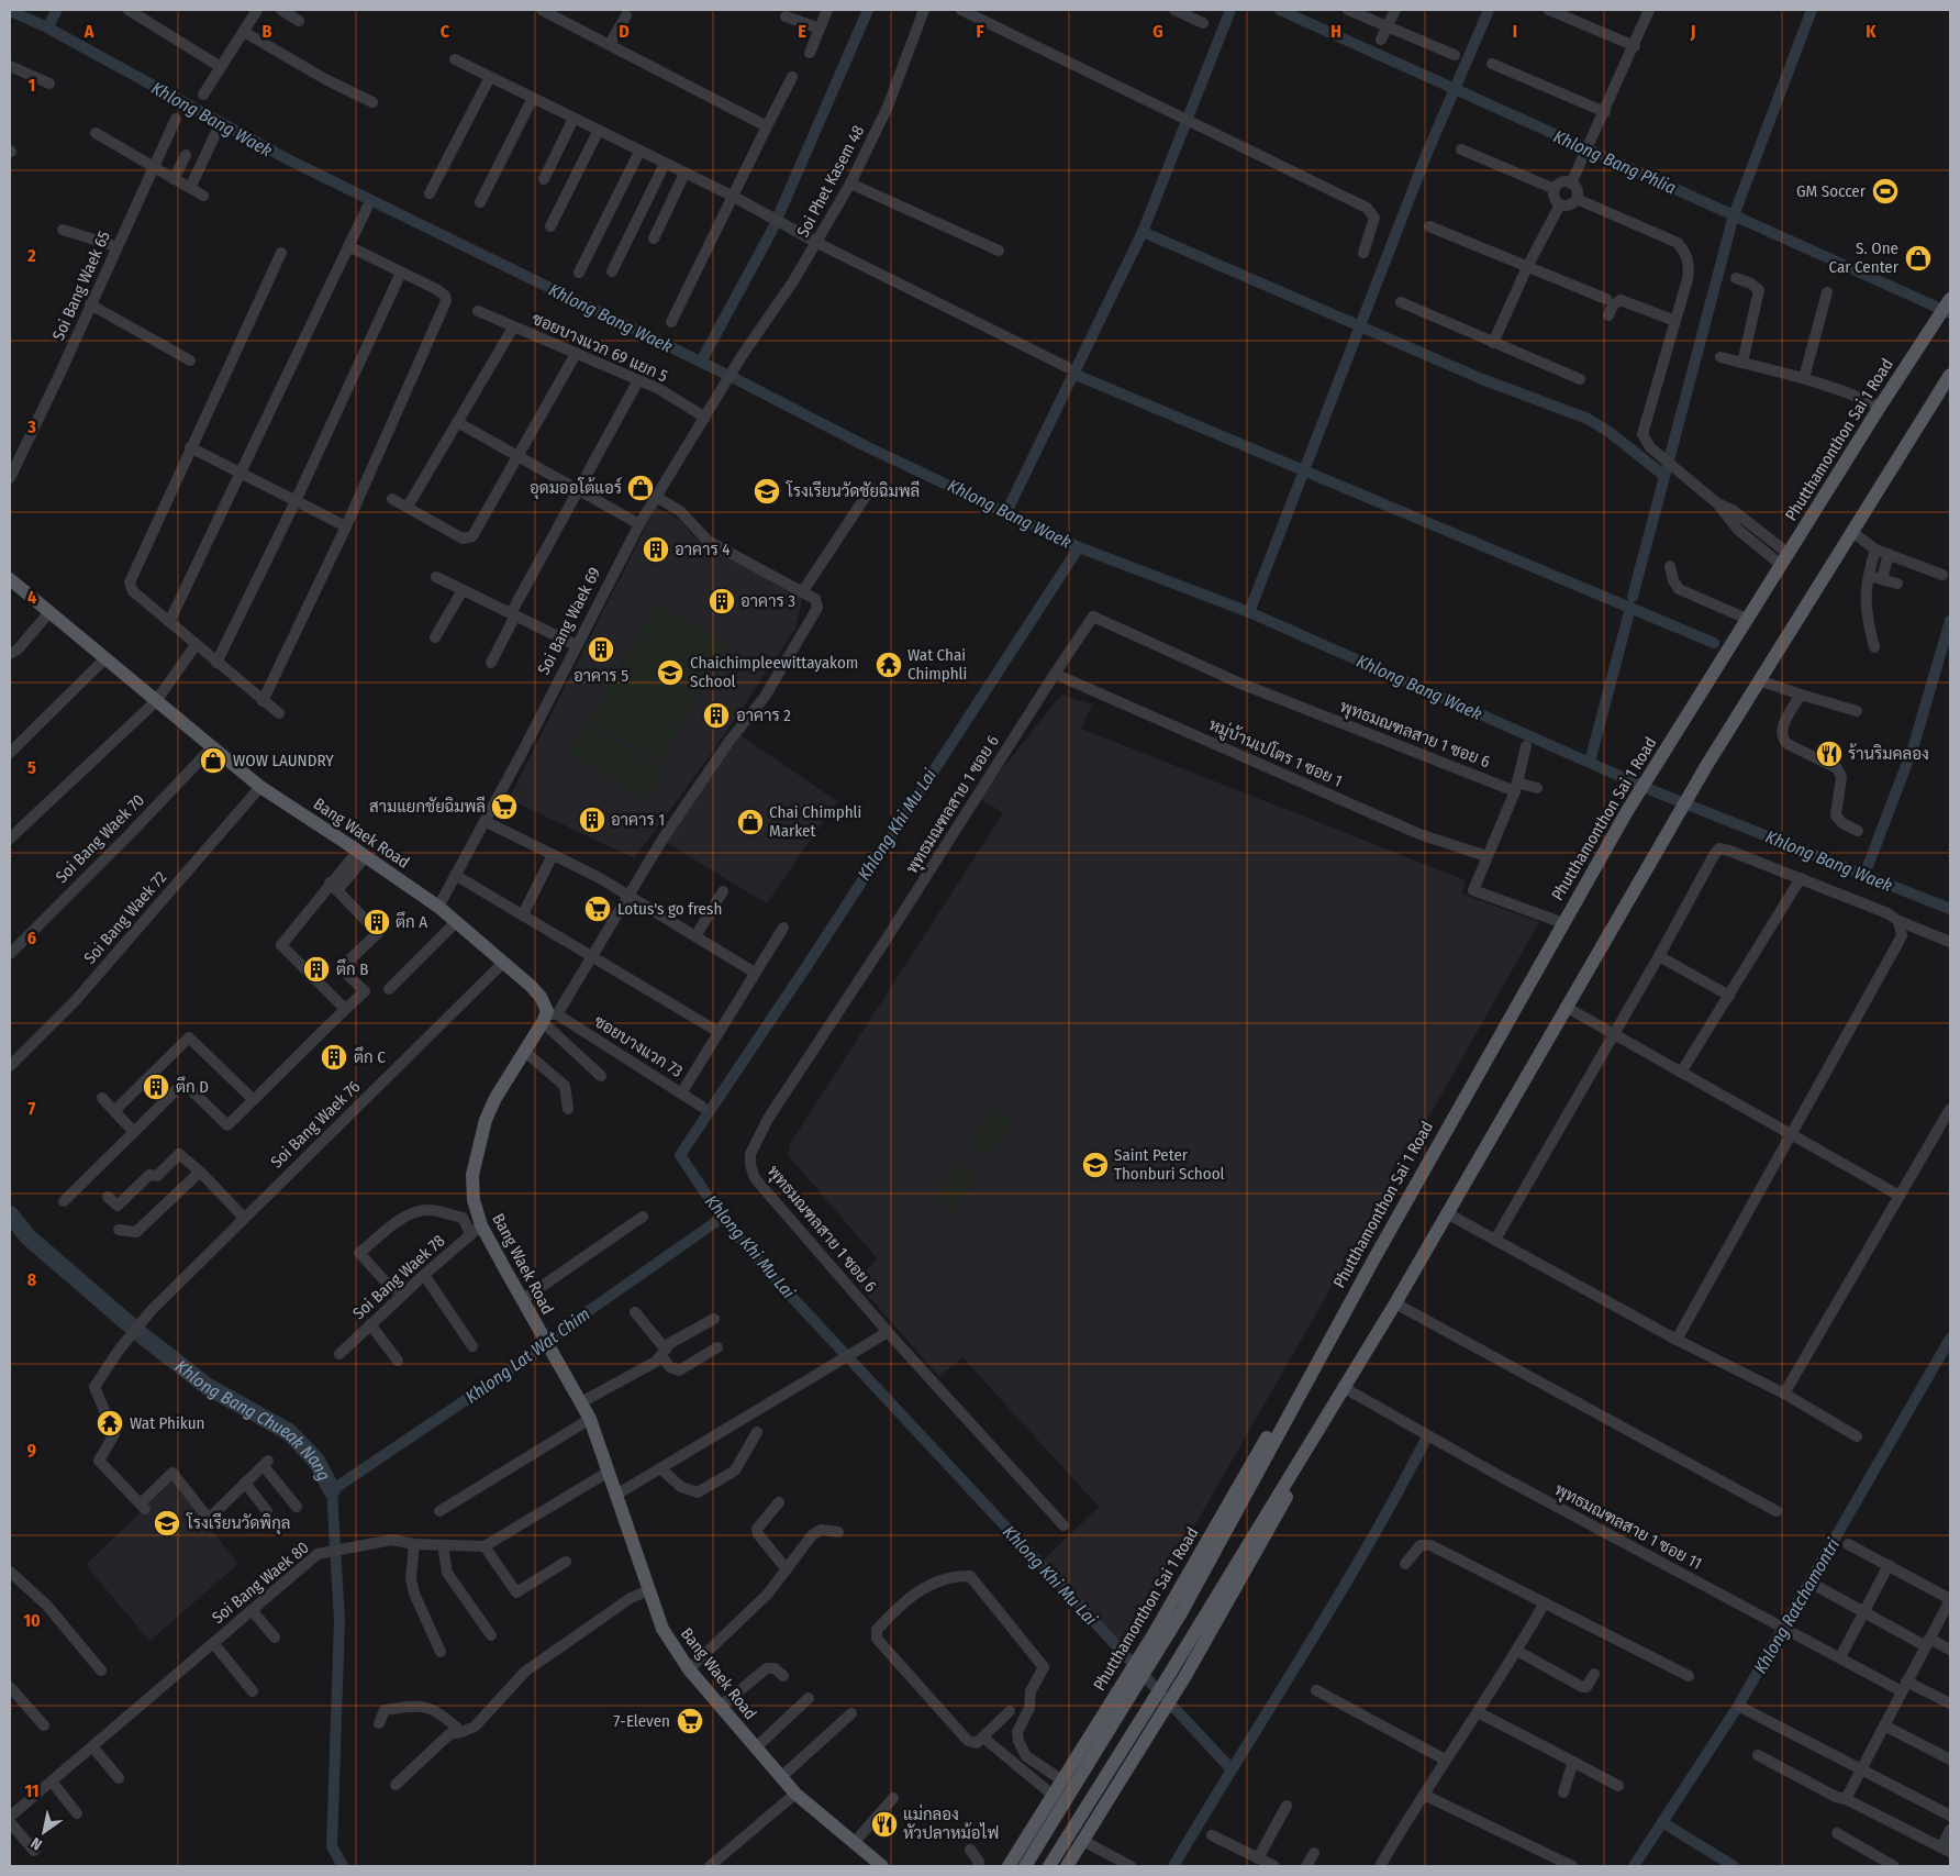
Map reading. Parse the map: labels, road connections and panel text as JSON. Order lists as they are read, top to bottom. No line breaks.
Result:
{"streets":{"main road":["Phutthamonthon Sai 1 Road","Bang Waek Road"],"street":["Soi Phet Kasem 48","Soi Bang Waek 65","ซอยบางแวก 69 แยก 5","Soi Bang Waek 69","พุทธมณฑลสาย 1 ซอย 6","หมู่บ้านเปโตร 1 ซอย 1","Soi Bang Waek 70","Soi Bang Waek 72","ซอยบางแวก 73","Soi Bang Waek 76","Soi Bang Waek 78","พุทธมณฑลสาย 1 ซอย 11","Soi Bang Waek 80"]},"crossings":[["Soi Phet Kasem 48","Soi Bang Waek 69"],["ซอยบางแวก 69 แยก 5","Soi Bang Waek 69"],["Soi Bang Waek 69","Bang Waek Road"],["พุทธมณฑลสาย 1 ซอย 6","หมู่บ้านเปโตร 1 ซอย 1"],["Bang Waek Road","Soi Bang Waek 70"],["Bang Waek Road","Soi Bang Waek 72"],["Bang Waek Road","ซอยบางแวก 73"],["Bang Waek Road","Soi Bang Waek 76"],["Bang Waek Road","Soi Bang Waek 78"]],"water":["Khlong Bang Waek","Khlong Bang Phlia","Khlong Khi Mu Lai","Khlong Lat Wat Chim","Khlong Bang Chueak Nang","Khlong Ratchamontri"],"places":{"sports":["GM Soccer"],"shop":["S. One Car Center","อุดมออโต้แอร์","WOW LAUNDRY","Chai Chimphli Market"],"school or university":["โรงเรียนวัดชัยฉิมพลี","Chaichimpleewittayakom School","Saint Peter Thonburi School","โรงเรียนวัดพิกุล"],"building":["อาคาร 4","อาคาร 3","อาคาร 5","อาคาร 2","อาคาร 1","ตึก A","ตึก B","ตึก C","ตึก D"],"temple":["Wat Chai Chimphli","Wat Phikun"],"restaurant":["ร้านริมคลอง","แม่กลอง หัวปลาหม้อไฟ"],"supermarket":["สามแยกชัยฉิมพลี","Lotus's go fresh","7-Eleven"]},"north":"bottom left","grid":{"columns":["A","B","C","D","E","F","G","H","I","J","K"],"rows":["1","2","3","4","5","6","7","8","9","10","11"]}}
